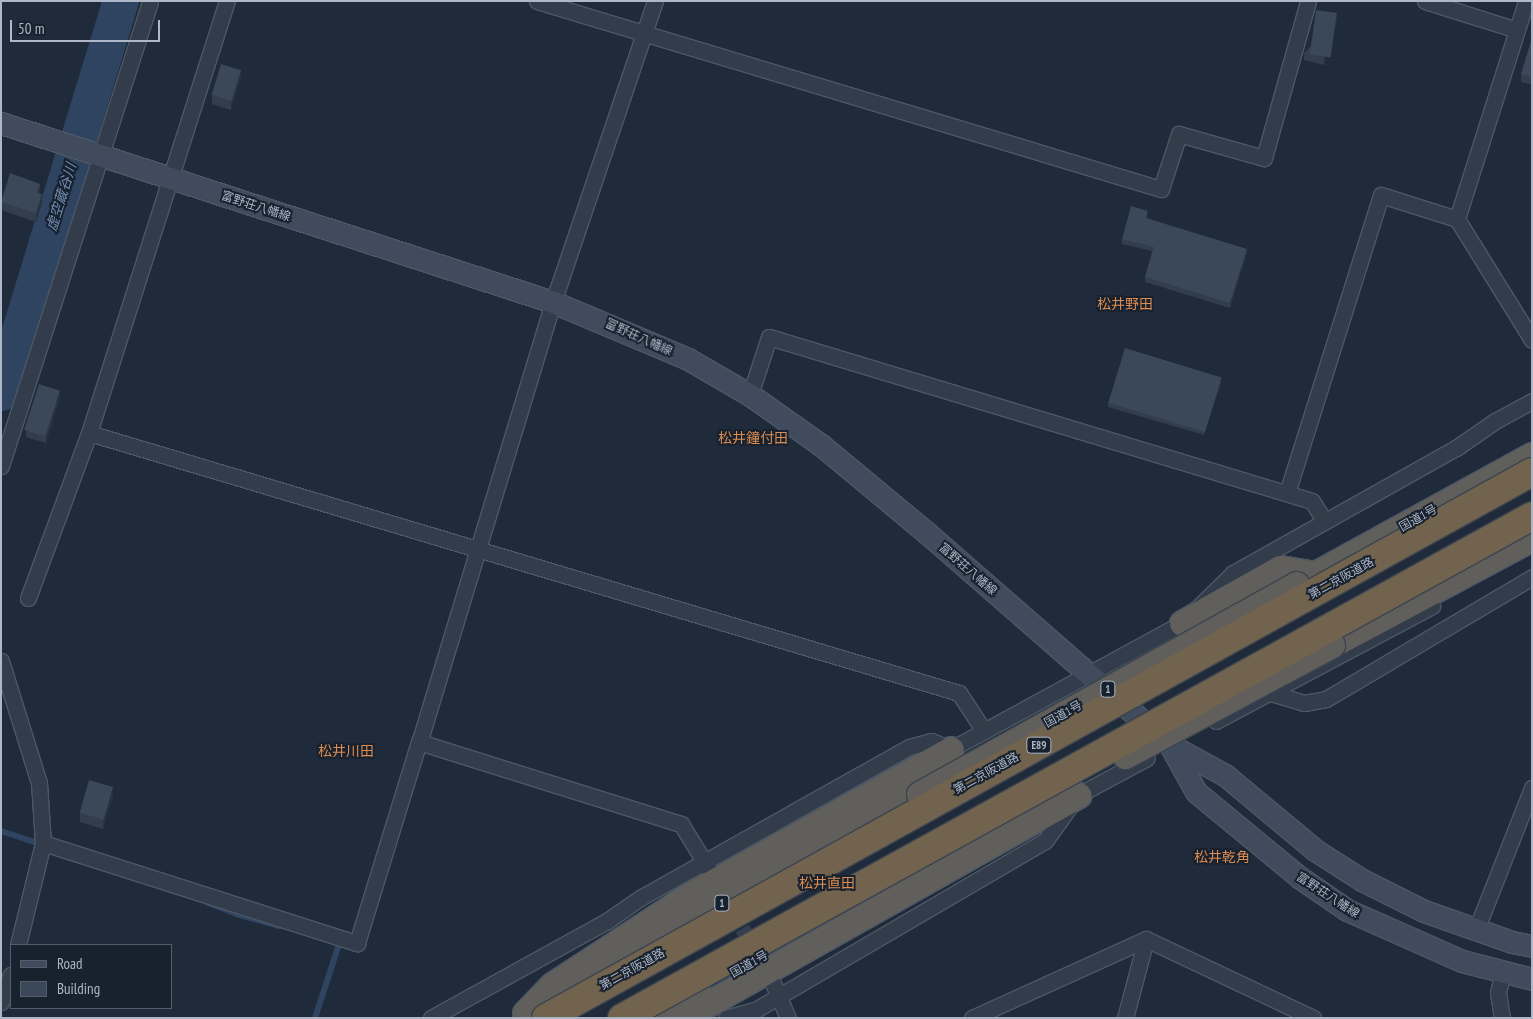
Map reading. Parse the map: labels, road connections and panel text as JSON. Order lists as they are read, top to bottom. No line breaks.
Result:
{"streets":{"highway":["国道1号","第二京阪道路","1","E89"],"main road":["富野荘八幡線"]},"crossings":[["国道1号","第二京阪道路"]],"districts":["松井野田","松井鐘付田","松井川田","松井乾角","松井直田"],"water":["虚空蔵谷川"],"legend":["Road","Building"],"scale_bar":"50 m"}
